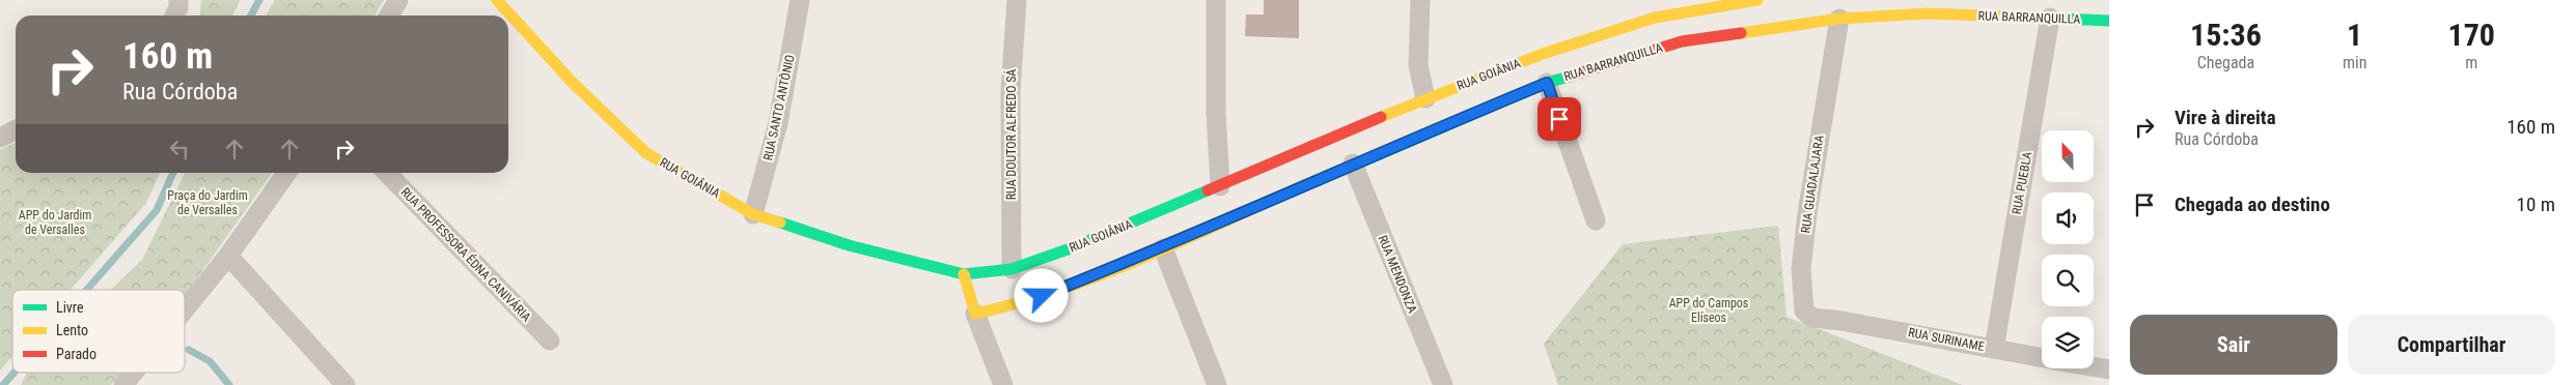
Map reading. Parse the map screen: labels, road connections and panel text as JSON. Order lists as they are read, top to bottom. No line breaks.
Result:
{"streets":{"street":["RUA BARRANQUILLA","RUA GOIÂNIA","RUA SANTO ANTÔNIO","RUA DOUTOR ALFREDO SÁ","RUA PUEBLA","RUA GUADALAJARA","RUA PROFESSORA ÉDNA CANIVÁRIA","RUA MENDONZA","RUA SURINAME"]},"crossings":[["RUA BARRANQUILLA","RUA GOIÂNIA"],["RUA BARRANQUILLA","RUA PUEBLA"],["RUA BARRANQUILLA","RUA GUADALAJARA"],["RUA BARRANQUILLA","RUA MENDONZA"],["RUA GOIÂNIA","RUA SANTO ANTÔNIO"],["RUA GOIÂNIA","RUA DOUTOR ALFREDO SÁ"],["RUA PUEBLA","RUA SURINAME"],["RUA GUADALAJARA","RUA SURINAME"]],"parks":["Praça do Jardim de Versalles","APP do Jardim de Versalles","APP do Campos Elíseos"],"legend":["Livre","Lento","Parado"],"north":"top","page":{"eta":["15:36","Chegada","1","min","170","m"],"turn":["160 m","Rua Córdoba"],"list":[{"name":"Vire à direita","note":"Rua Córdoba","value":"160 m"},{"name":"Chegada ao destino","value":"10 m"}],"buttons":["Sair","Compartilhar"]}}
